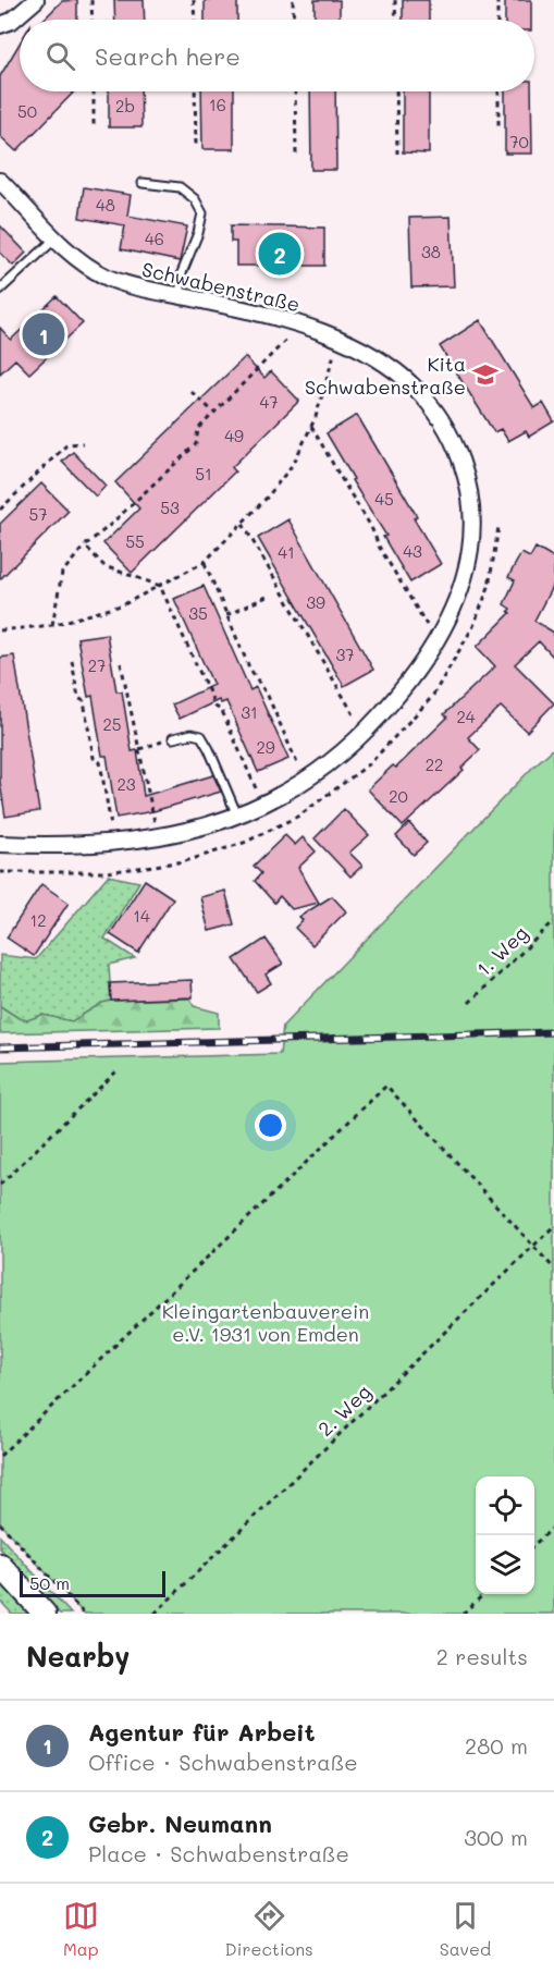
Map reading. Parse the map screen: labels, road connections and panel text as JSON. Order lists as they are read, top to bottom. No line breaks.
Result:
{"streets":{"street":["Schwabenstraße"],"path":["1. Weg","2. Weg"]},"parks":["Kleingartenbauverein e.V. 1931 von Emden"],"places":{"school or university":["Kita Schwabenstraße"]},"house_numbers":["16","2b","50","70","48","46","38","47","49","51","45","53","57","55","43","41","39","35","37","27","31","24","25","29","22","23","20","14","12"],"scale_bar":"50 m","page":{"search":"Search here","pins":["2","1"],"scale":"50 m","heading":["Nearby","2 results"],"list":[{"mark":"1","name":"Agentur für Arbeit","note":"Office · Schwabenstraße","value":"280 m"},{"mark":"2","name":"Gebr. Neumann","note":"Place · Schwabenstraße","value":"300 m"}],"nav":["Map","Directions","Saved"]}}
